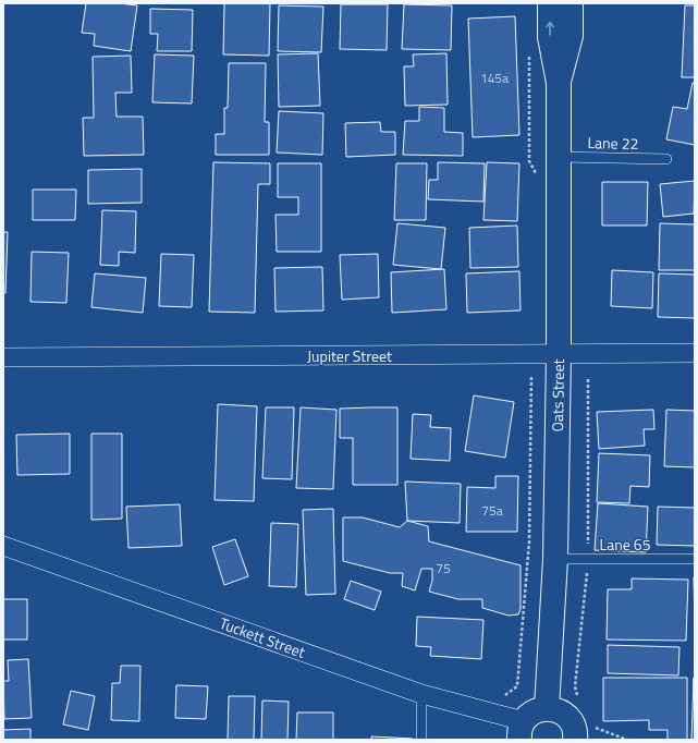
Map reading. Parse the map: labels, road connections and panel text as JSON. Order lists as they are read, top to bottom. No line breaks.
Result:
{"streets":{"main road":["Oats Street"],"street":["Jupiter Street","Tuckett Street"],"lane":["Lane 22","Lane 65"]},"crossings":[["Lane 22","Oats Street"],["Jupiter Street","Oats Street"],["Oats Street","Lane 65"]],"house_numbers":["145a","75a","75"]}
